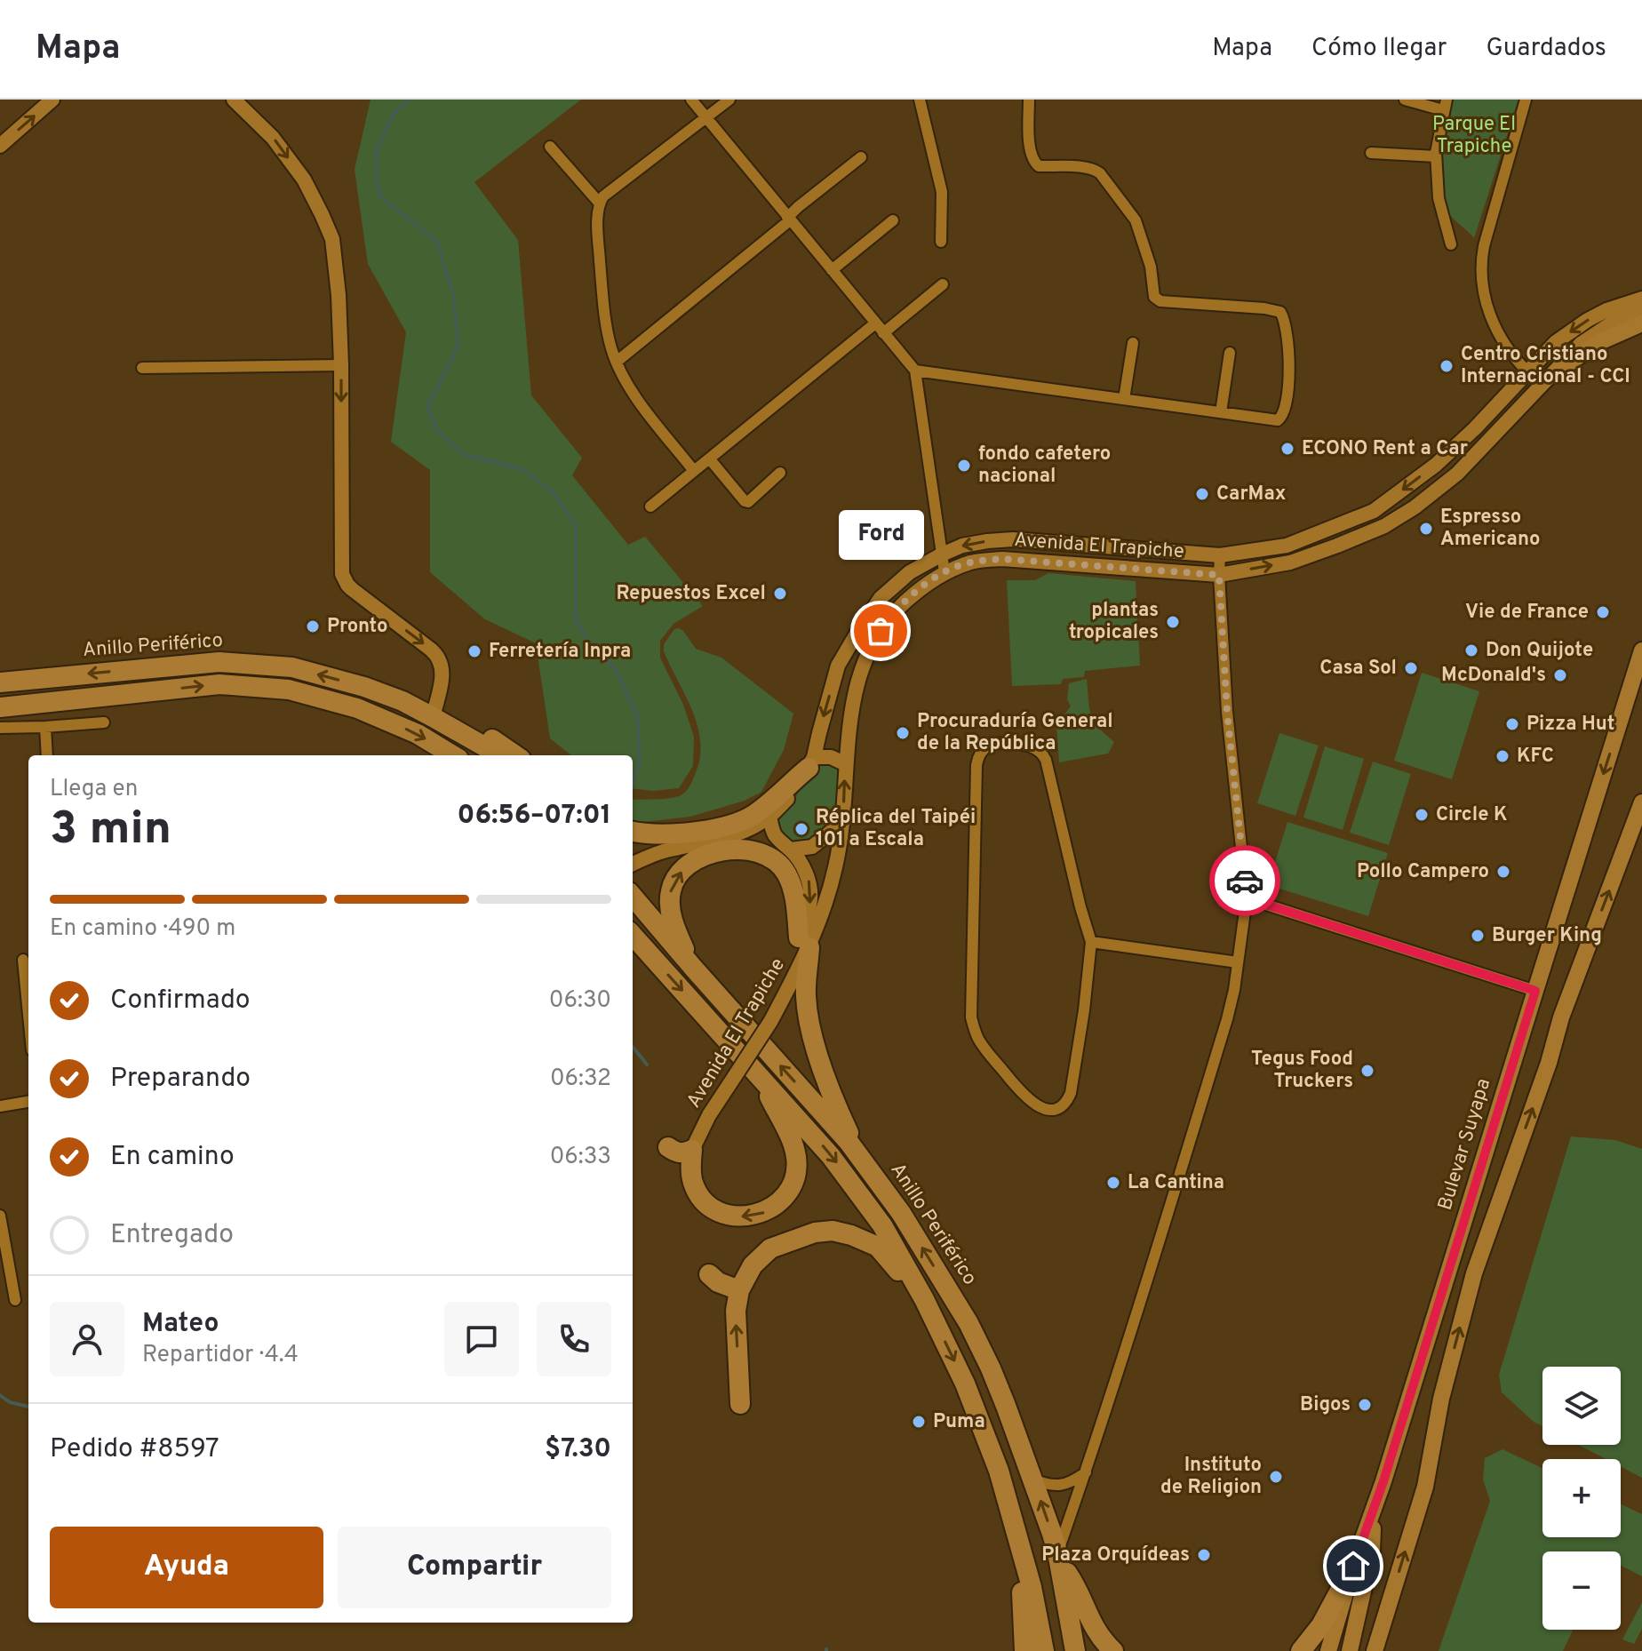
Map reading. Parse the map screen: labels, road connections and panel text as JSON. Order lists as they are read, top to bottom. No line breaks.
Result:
{"streets":{"highway":["Anillo Periférico"],"main road":["Avenida El Trapiche","Bulevar Suyapa"]},"parks":["Parque El Trapiche"],"places":["Centro Cristiano Internacional - CCI","ECONO Rent a Car","fondo cafetero nacional","CarMax","Espresso Americano","Repuestos Excel","Vie de France","plantas tropicales","Pronto","Ford","Don Quijote","Ferretería Inpra","Casa Sol","McDonald's","Pizza Hut","Procuraduría General de la República","KFC","Circle K","Réplica del Taipéi 101 a Escala","Pollo Campero","Burger King","Tegus Food Truckers","La Cantina","Bigos","Puma","Instituto de Religion","Plaza Orquídeas"],"page":{"header":"Mapa","nav":["Mapa","Cómo llegar","Guardados"],"bubble":"Ford","heading":["3 min","Llega en","06:56–07:01"],"panel":["Mateo","Repartidor · 4.4","Pedido #8597","$7.30"],"bar":"En camino · 490 m","list":[["Confirmado","06:30"],["Preparando","06:32"],["En camino","06:33"],"Entregado"],"map_buttons":["+","−"],"buttons":["Ayuda","Compartir"]}}
